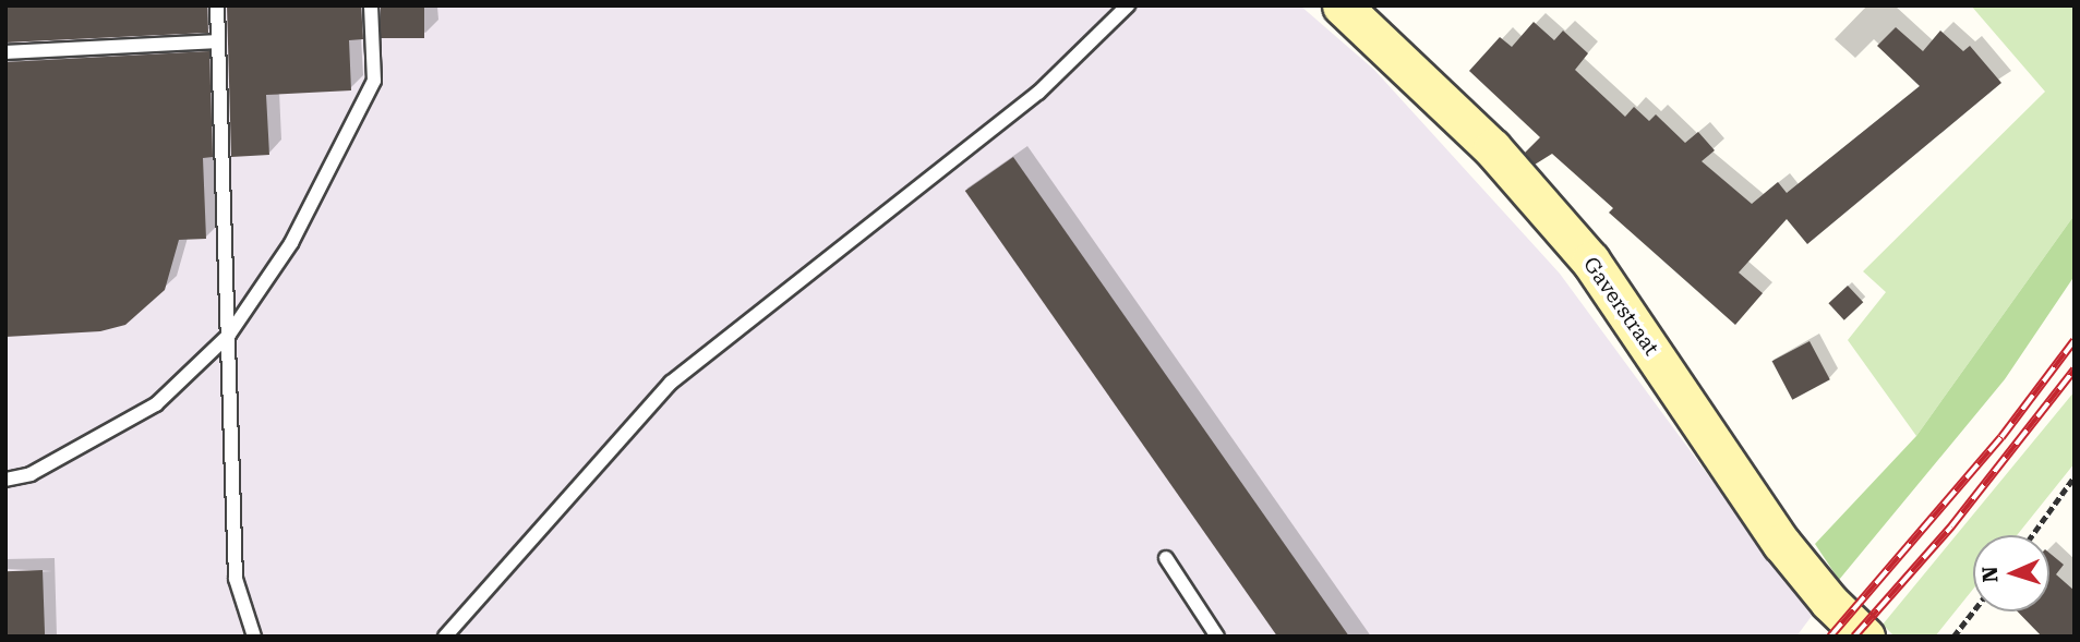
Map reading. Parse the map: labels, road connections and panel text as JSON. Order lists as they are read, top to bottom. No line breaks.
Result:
{"streets":{"street":["Gaverstraat"]},"north":"left"}
